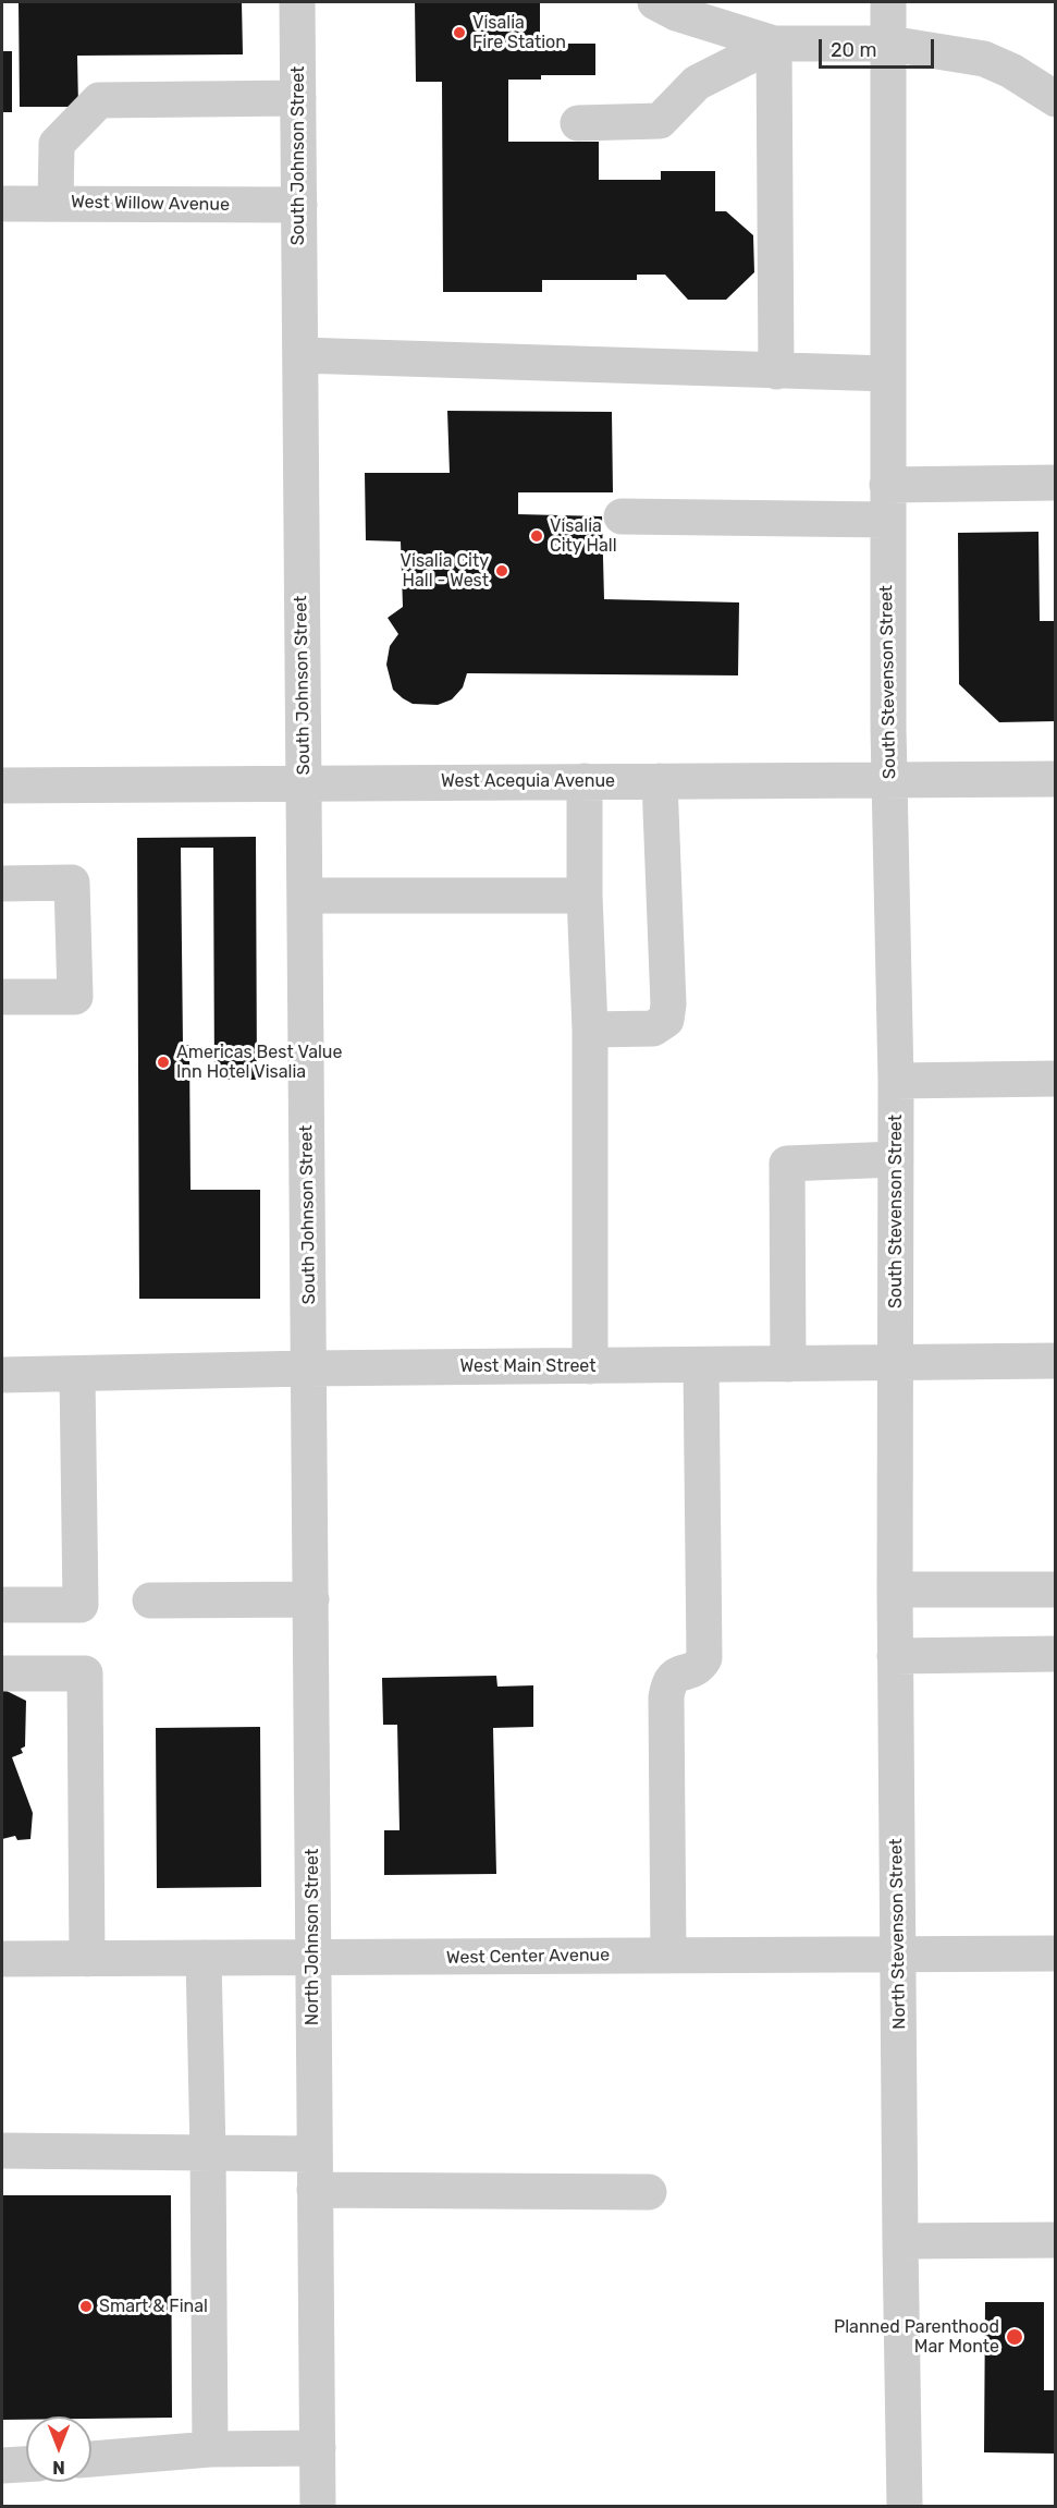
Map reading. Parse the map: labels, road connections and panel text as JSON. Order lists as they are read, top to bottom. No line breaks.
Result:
{"streets":{"street":["South Johnson Street","West Willow Avenue","South Stevenson Street","West Acequia Avenue","West Main Street","North Stevenson Street","North Johnson Street","West Center Avenue"]},"crossings":[["South Johnson Street","West Willow Avenue"],["South Johnson Street","West Acequia Avenue"],["South Johnson Street","West Main Street"],["South Johnson Street","North Johnson Street"],["South Stevenson Street","West Acequia Avenue"],["South Stevenson Street","West Main Street"],["South Stevenson Street","North Stevenson Street"],["West Main Street","North Stevenson Street"],["West Main Street","North Johnson Street"],["North Stevenson Street","West Center Avenue"],["North Johnson Street","West Center Avenue"]],"places":["Visalia Fire Station","Visalia City Hall","Visalia City Hall - West","Americas Best Value Inn Hotel Visalia","Smart & Final","Planned Parenthood Mar Monte"],"scale_bar":"20 m","north":"bottom"}
